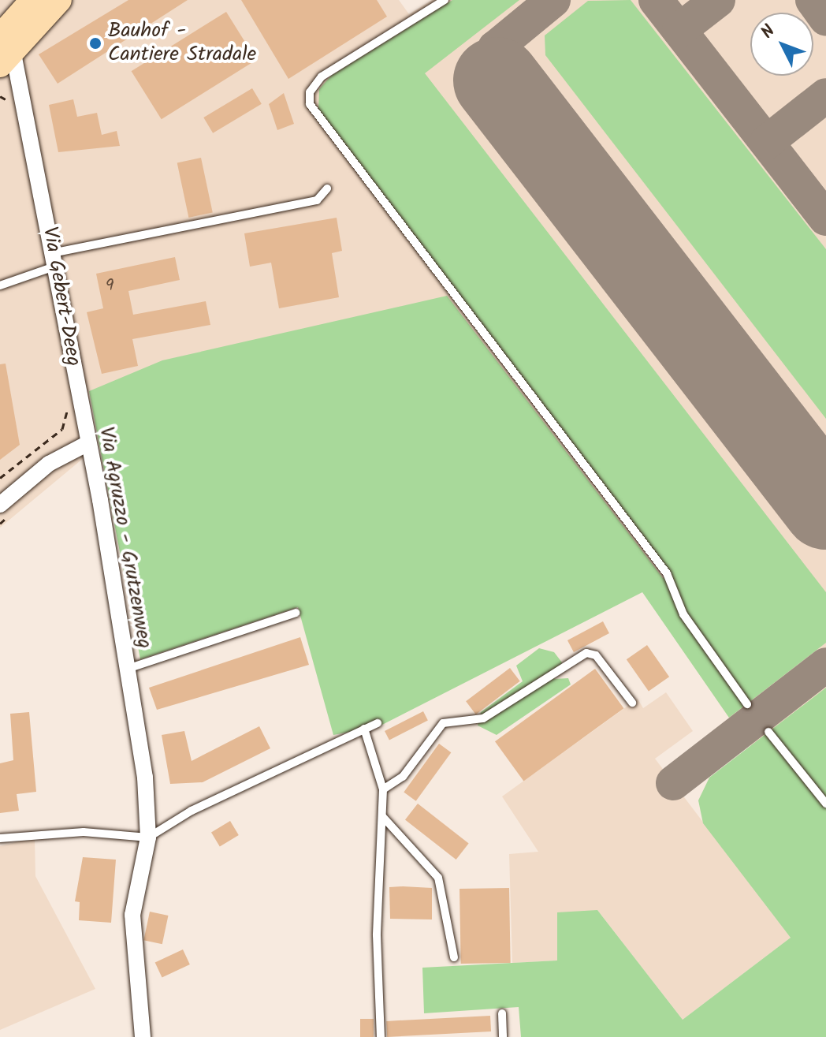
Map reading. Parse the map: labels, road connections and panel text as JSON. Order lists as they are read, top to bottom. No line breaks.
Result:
{"streets":{"street":["Via Agruzzo - Grutzenweg"]},"places":["Bauhof - Cantiere Stradale"],"house_numbers":["9"],"north":"top left"}
